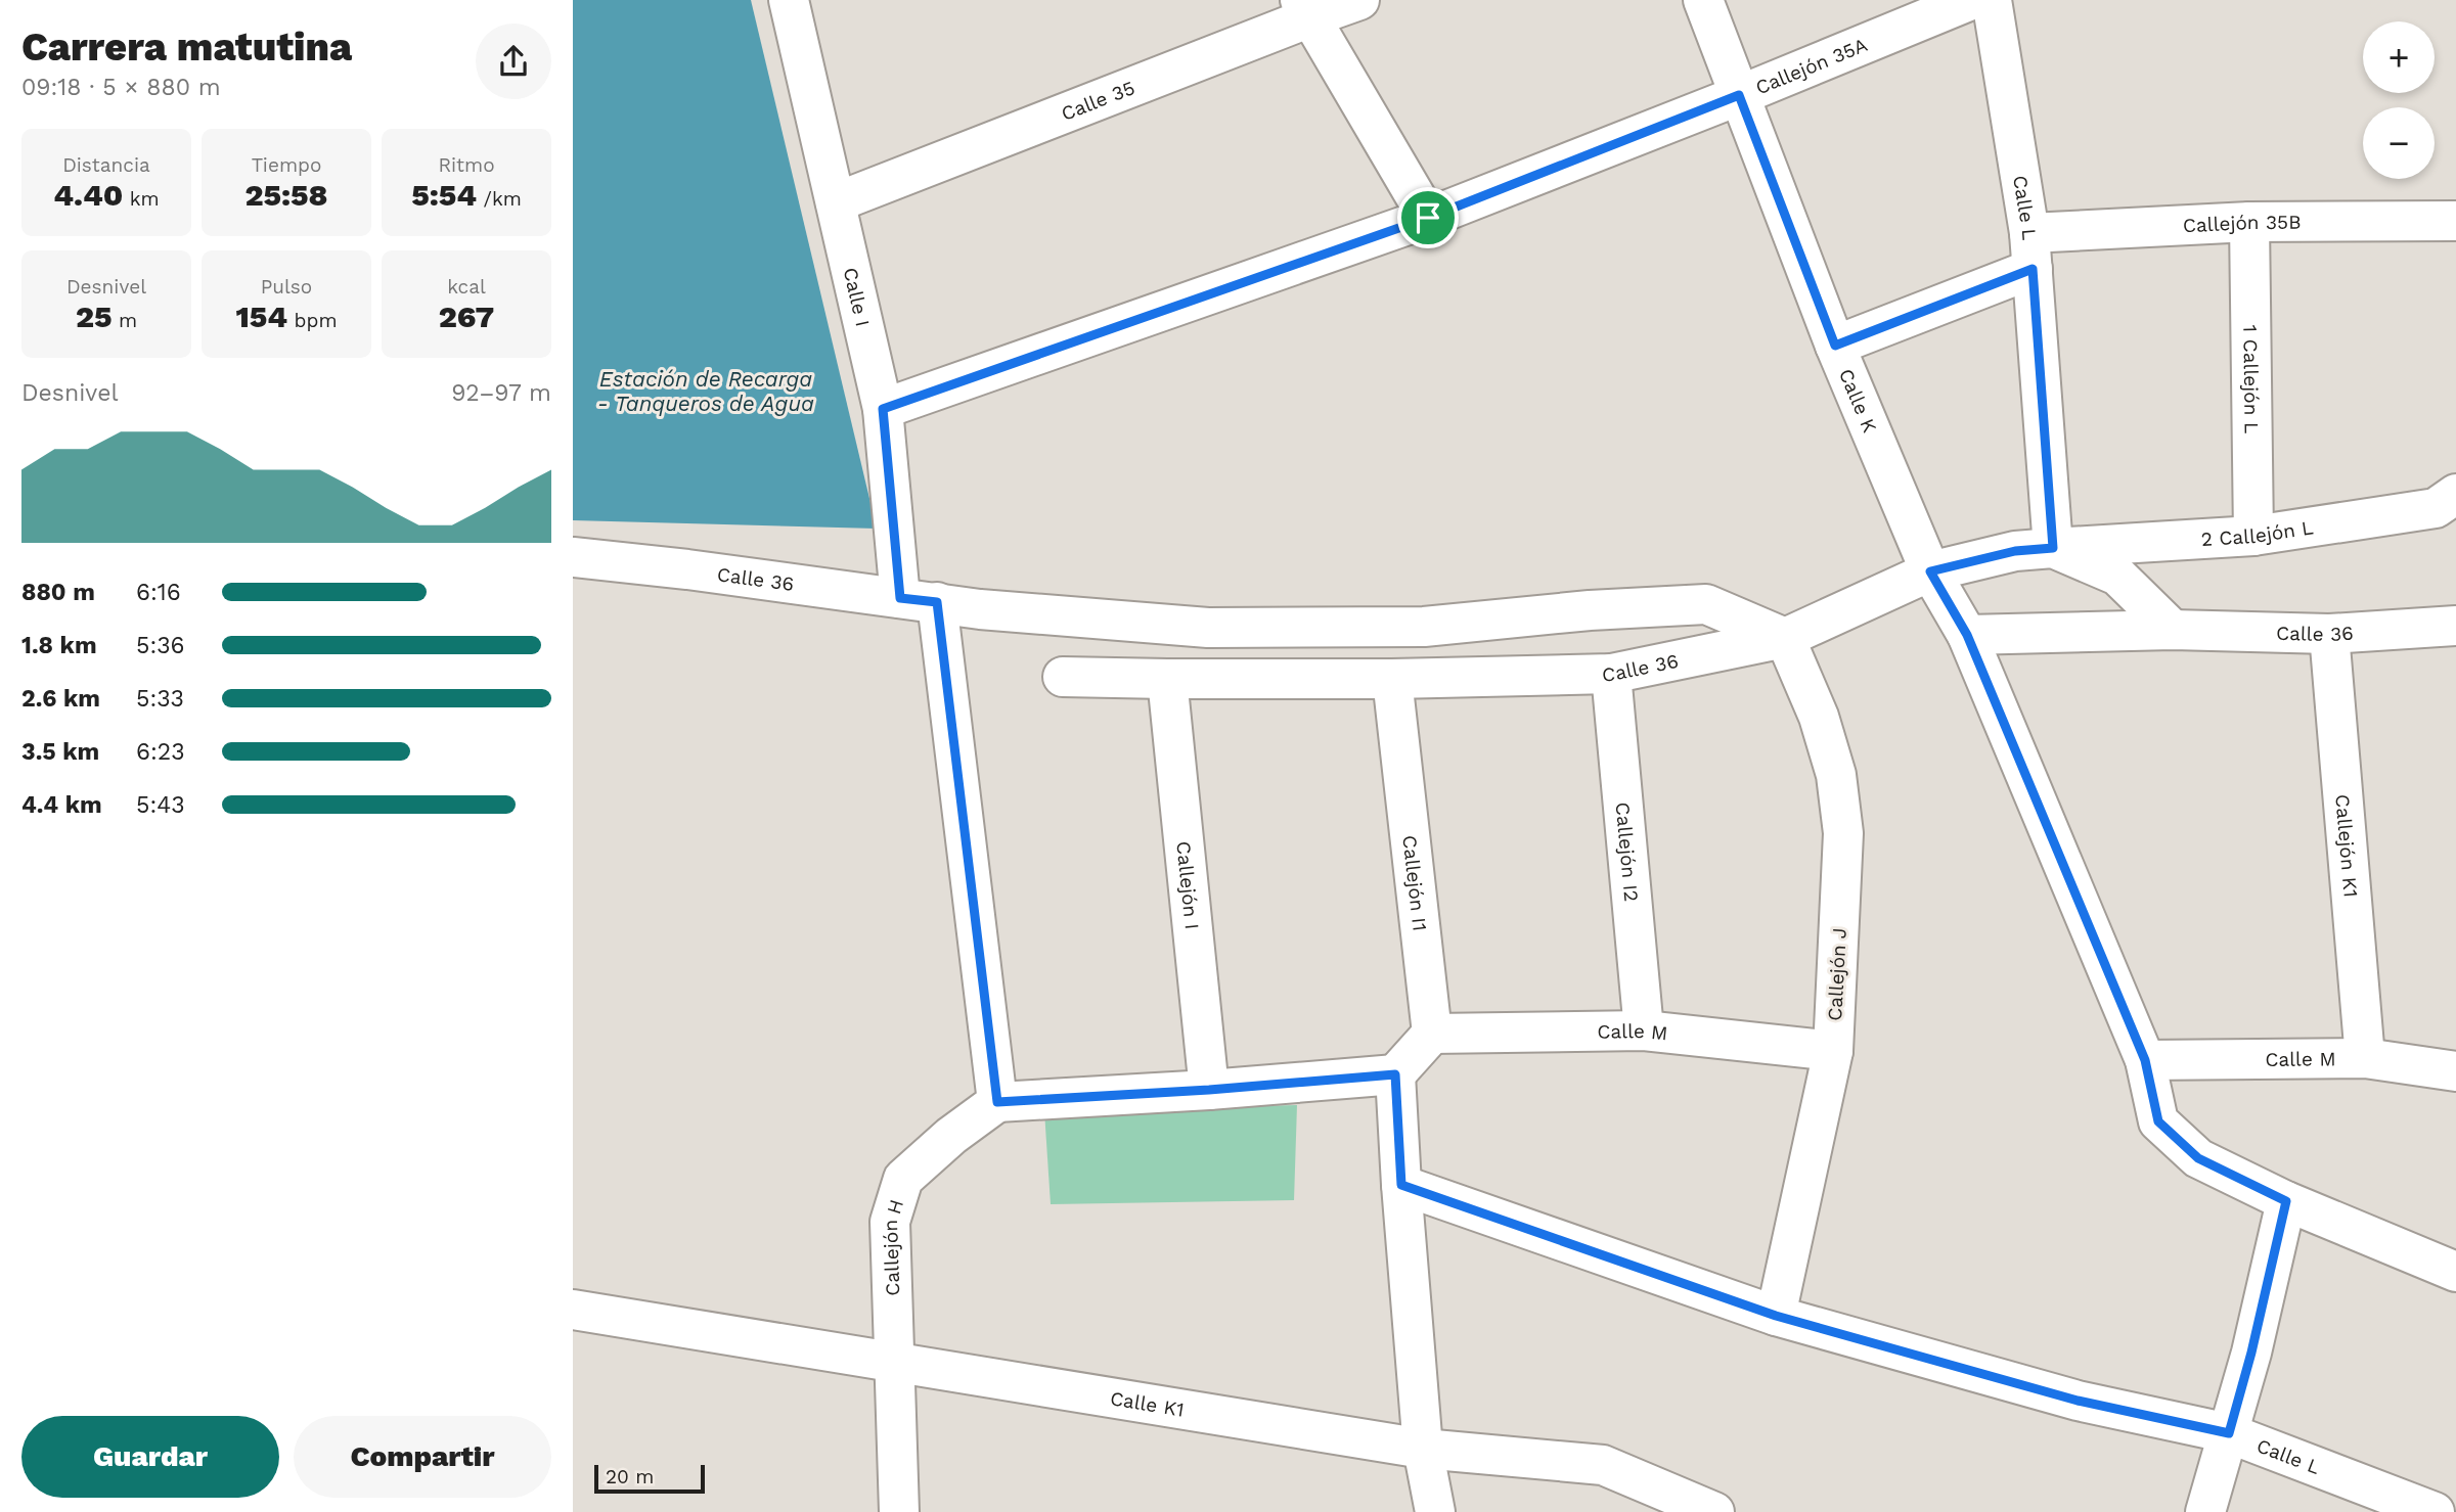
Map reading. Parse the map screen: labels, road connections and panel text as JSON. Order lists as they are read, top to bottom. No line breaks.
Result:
{"streets":{"street":["Callejón 35A","Calle 35","Calle L","Callejón 35B","Calle I","1 Callejón L","Calle K","2 Callejón L","Calle 36","Callejón K1","Callejón I2","Callejón I1","Callejón I","Callejón J","Calle M","Callejón H","Calle K1"]},"crossings":[["Callejón 35A","Calle I"],["Callejón 35A","Calle K"],["Calle 35","Calle I"],["Calle L","Callejón 35B"],["Calle L","2 Callejón L"],["Calle L","Calle 36"],["Calle L","Callejón J"],["Callejón 35B","1 Callejón L"],["Callejón 35B","Calle K"],["Calle I","Calle 36"],["1 Callejón L","2 Callejón L"],["Calle K","Calle 36"],["Calle K","Calle M"],["2 Callejón L","Calle 36"],["Calle 36","Callejón K1"],["Calle 36","Callejón I2"],["Calle 36","Callejón I1"],["Calle 36","Callejón I"],["Calle 36","Callejón J"],["Callejón K1","Calle M"],["Callejón I2","Calle M"],["Callejón I1","Calle M"],["Callejón J","Calle M"],["Callejón H","Calle K1"]],"water":["Estación de Recarga - Tanqueros de Agua"],"scale_bar":"20 m","page":{"heading":["Carrera matutina","09:18 · 5 × 880 m"],"map_buttons":["+","−"],"stats":[["Distancia","4.40 km"],["Tiempo","25:58"],["Ritmo","5:54 /km"],["Desnivel","25 m"],["Pulso","154 bpm"],["kcal","267"]],"chart":["Desnivel","92–97 m"],"list":[{"name":"880 m","note":"6:16"},{"name":"1.8 km","note":"5:36"},{"name":"2.6 km","note":"5:33"},{"name":"3.5 km","note":"6:23"},{"name":"4.4 km","note":"5:43"}],"buttons":["Guardar","Compartir"],"scale":"20 m"}}
